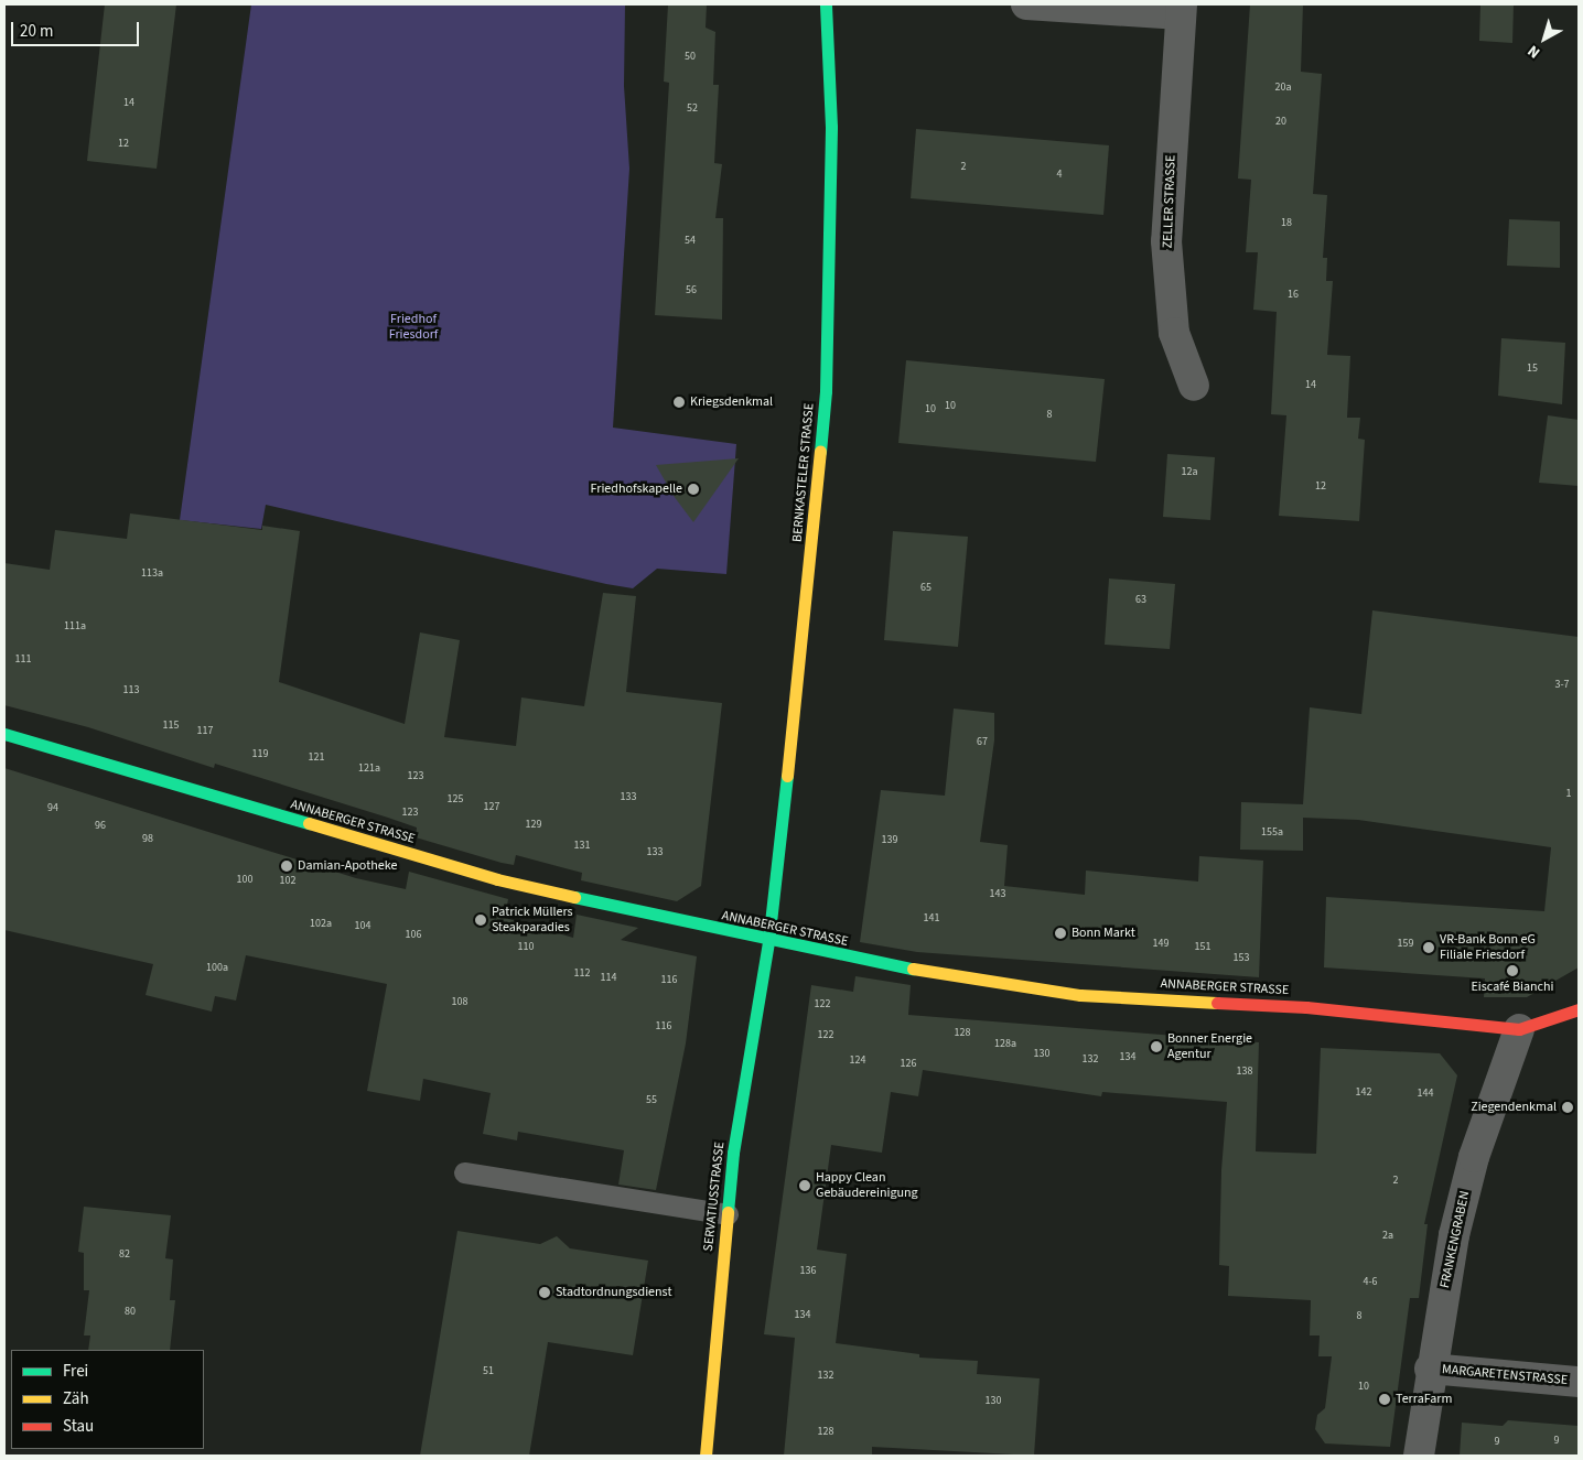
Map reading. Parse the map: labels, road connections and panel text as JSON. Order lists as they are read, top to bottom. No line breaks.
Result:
{"streets":{"street":["ZELLER STRASSE","BERNKASTELER STRASSE","ANNABERGER STRASSE","SERVATIUSSTRASSE","FRANKENGRABEN","MARGARETENSTRASSE"]},"crossings":[["BERNKASTELER STRASSE","ANNABERGER STRASSE"],["BERNKASTELER STRASSE","SERVATIUSSTRASSE"],["ANNABERGER STRASSE","SERVATIUSSTRASSE"],["ANNABERGER STRASSE","FRANKENGRABEN"],["FRANKENGRABEN","MARGARETENSTRASSE"]],"parks":["Friedhof Friesdorf"],"places":["Kriegsdenkmal","Friedhofskapelle","Damian-Apotheke","Patrick Müllers Steakparadies","Bonn Markt","VR-Bank Bonn eG Filiale Friesdorf","Eiscafé Bianchi","Bonner Energie Agentur","Ziegendenkmal","Happy Clean Gebäudereinigung","Stadtordnungsdienst","TerraFarm"],"house_numbers":["50","20a","14","52","20","12","2","4","18","54","56","16","15","14","10","10","8","12a","12","113a","65","63","111a","111","3-7","113","115","117","67","119","121","121a","123","1","133","125","127","94","123","129","96","155a","98","139","131","133","100","102","143","141","102a","104","106","149","159","110","151","153","100a","112","114","116","108","122","116","128","122","128a","130","134","132","124","126","138","142","144","55","2","2a","82","136","4-6","80","134","8","51","132","10","130","128","9","9"],"legend":["Frei","Zäh","Stau"],"scale_bar":"20 m","north":"bottom left"}
